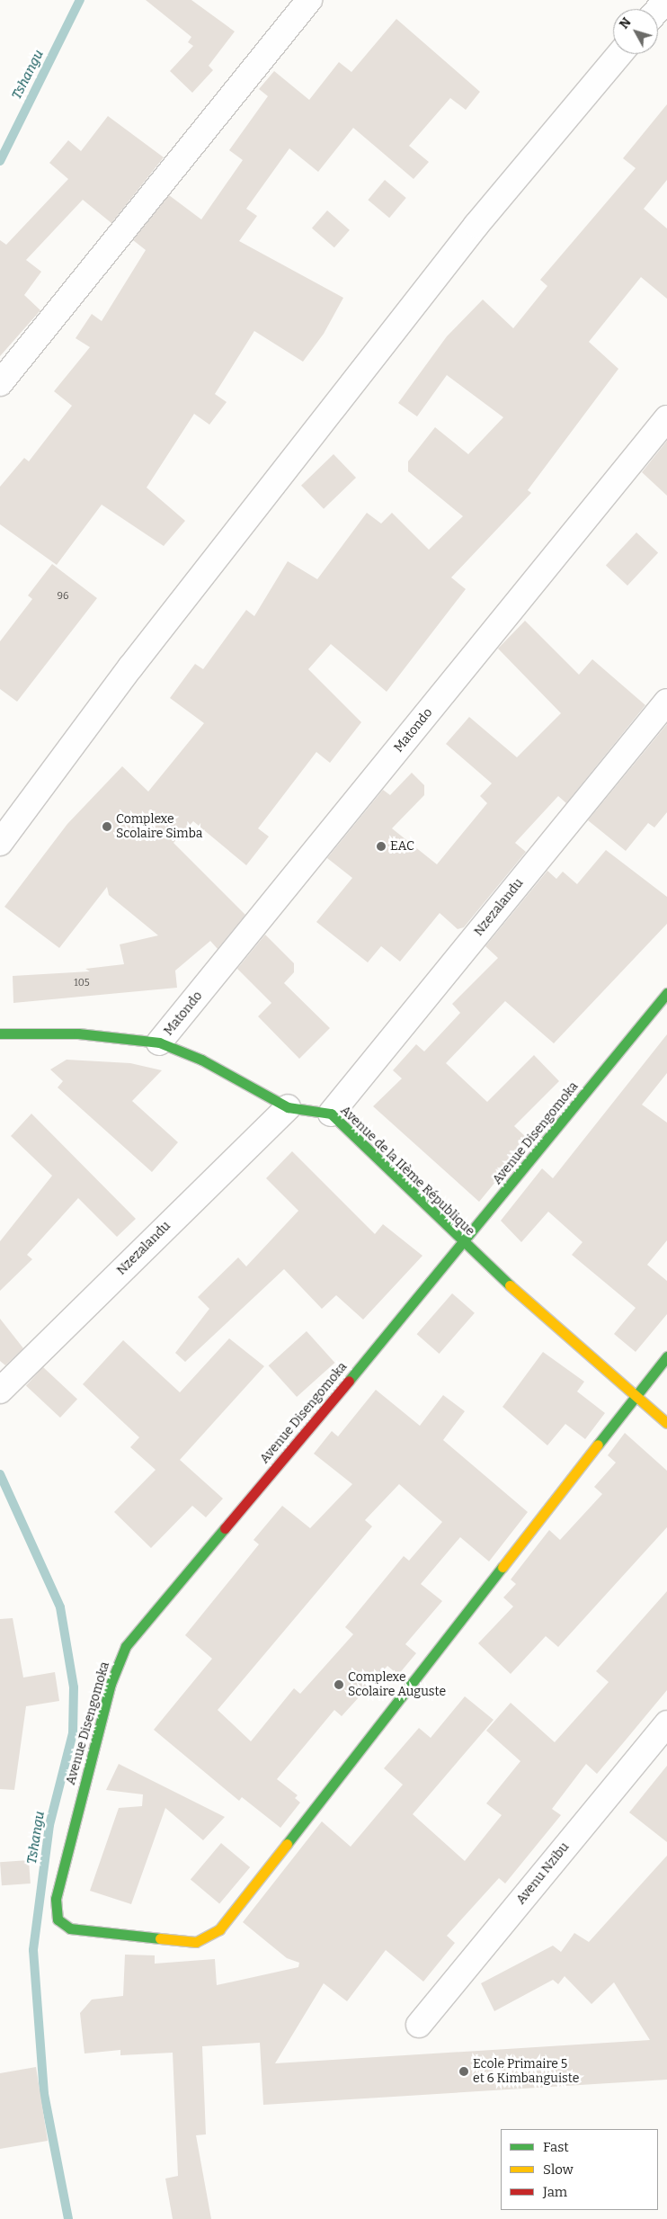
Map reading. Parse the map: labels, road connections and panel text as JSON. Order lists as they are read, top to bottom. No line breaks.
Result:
{"streets":{"street":["Matondo","Nzezalandu","Avenue Disengomoka","Avenue de la IIème République","Avenu Nzibu"]},"crossings":[["Matondo","Avenue de la IIème République"],["Nzezalandu","Avenue de la IIème République"],["Avenue Disengomoka","Avenue de la IIème République"]],"water":["Tshangu"],"places":["Complexe Scolaire Simba","EAC","Complexe Scolaire Auguste","Ecole Primaire 5 et 6 Kimbanguiste"],"house_numbers":["96","105"],"legend":["Fast","Slow","Jam"],"north":"top left"}
